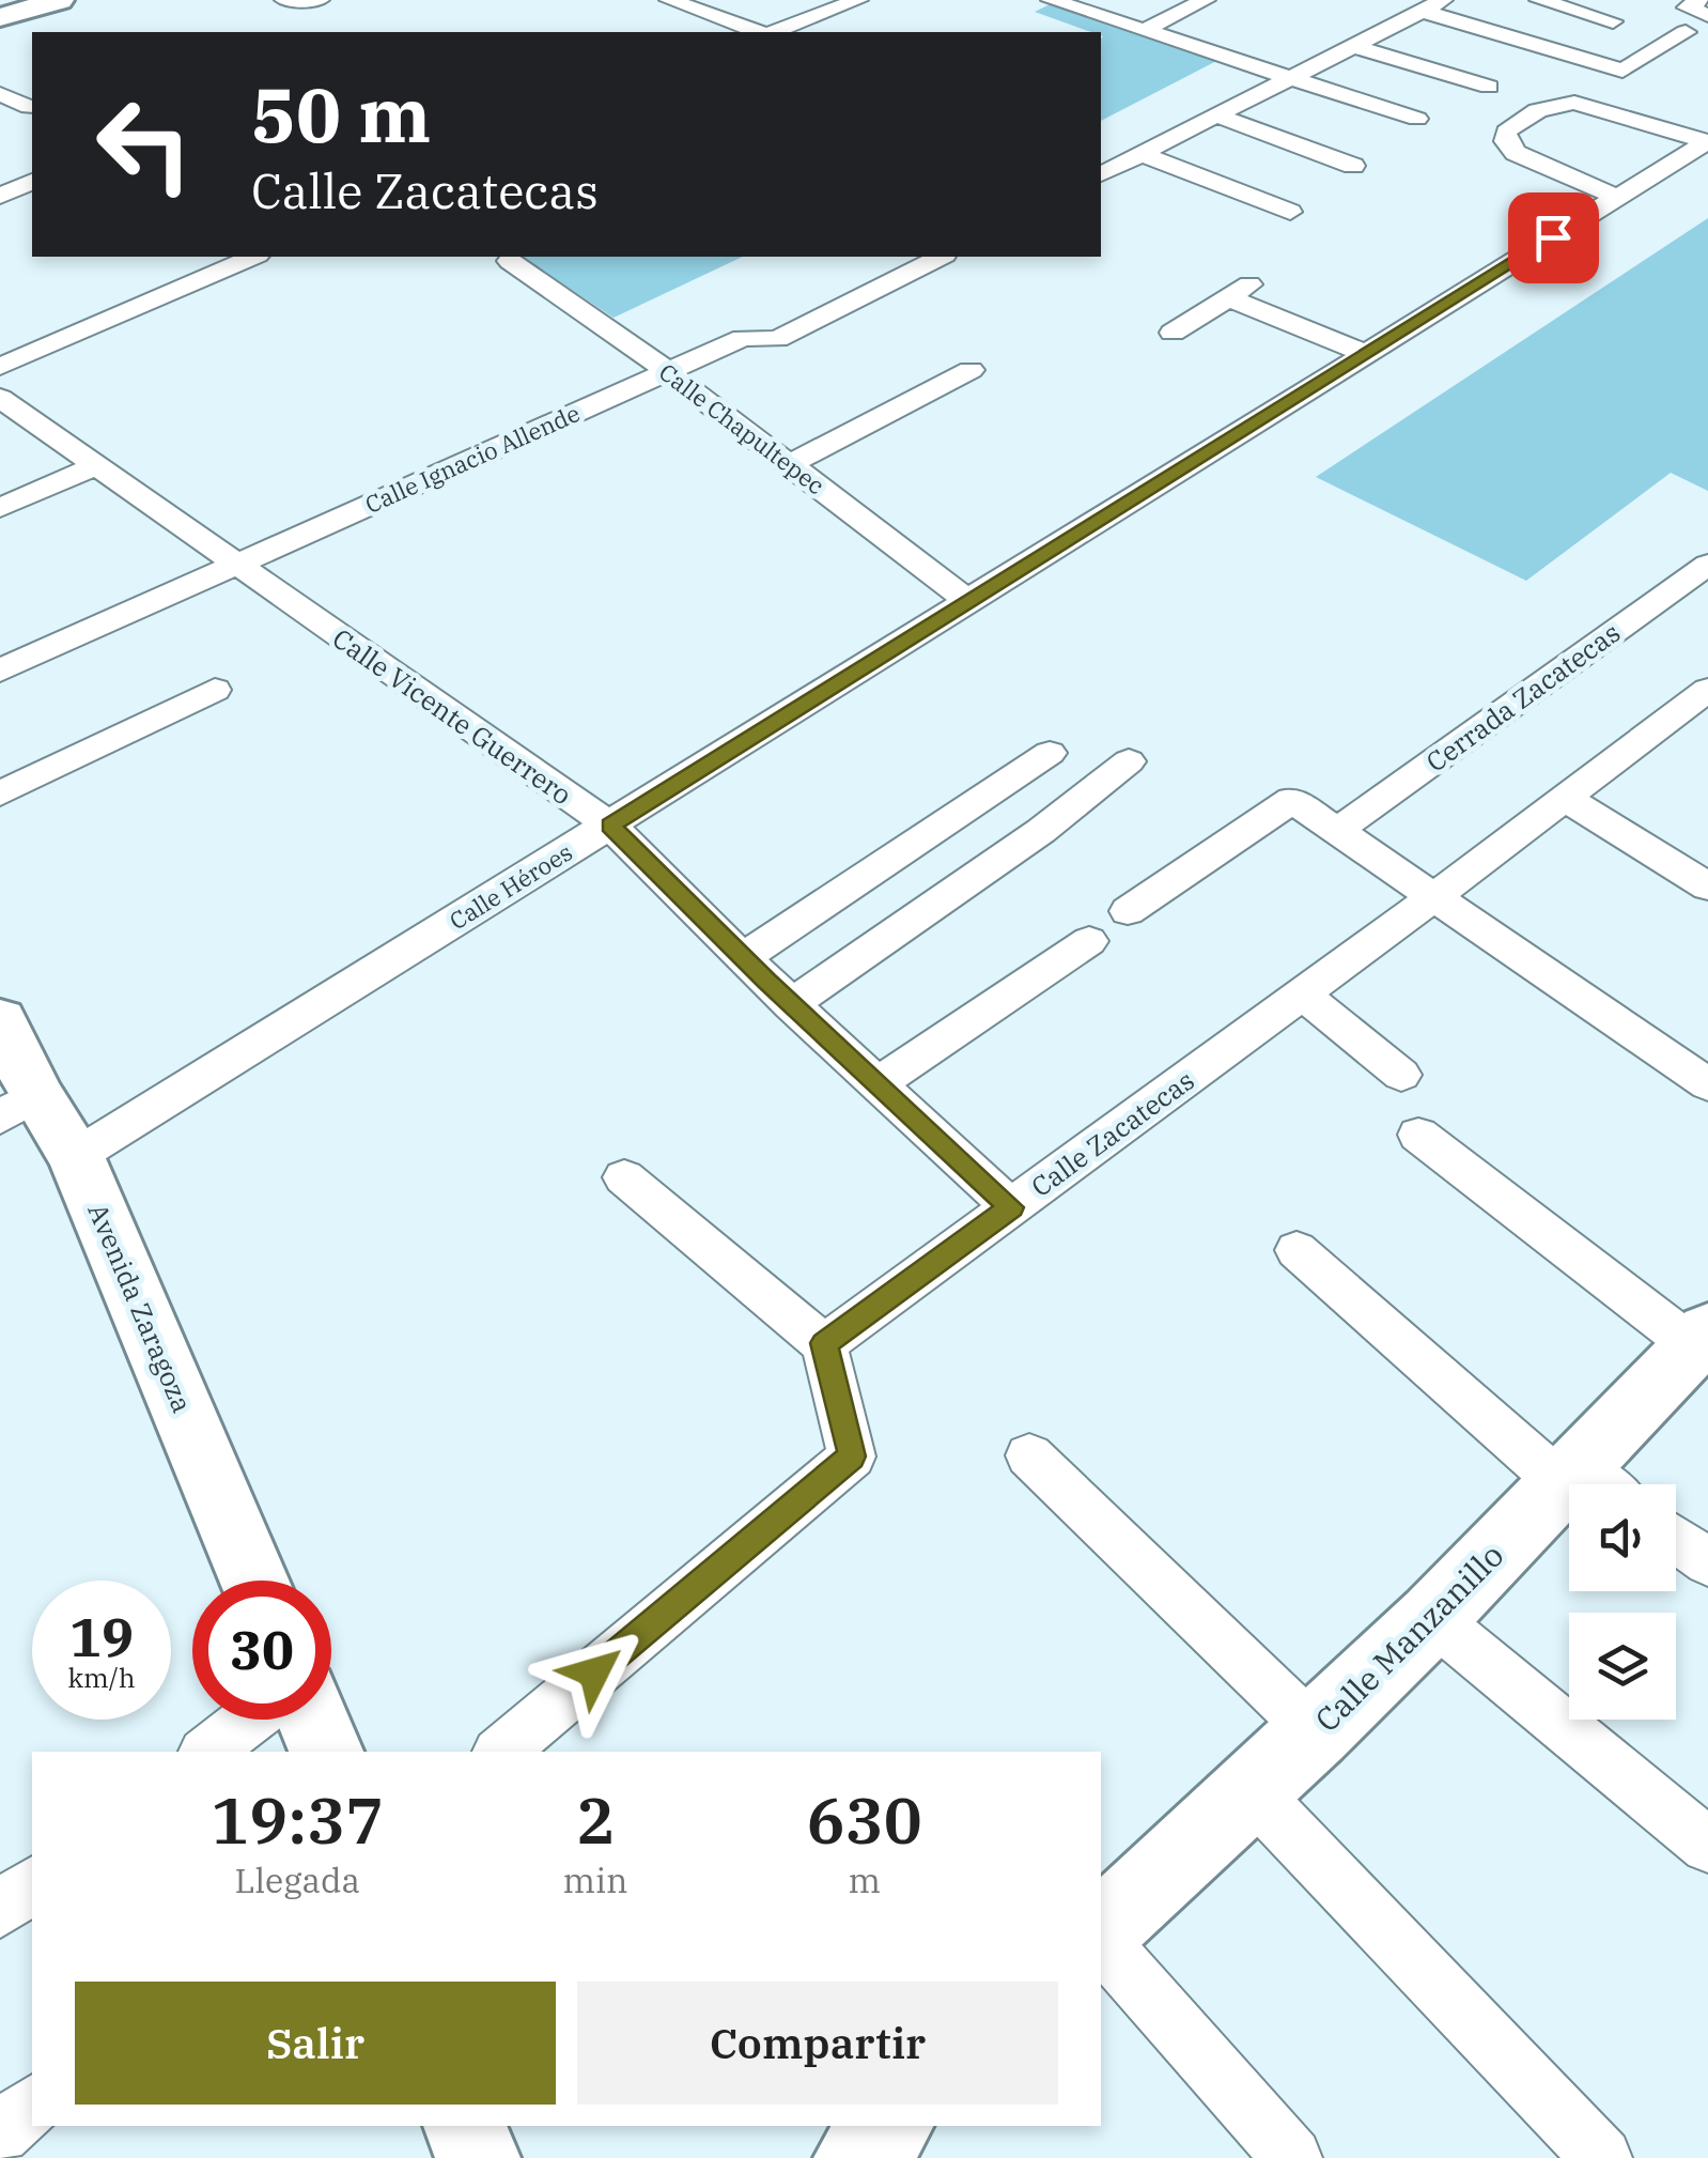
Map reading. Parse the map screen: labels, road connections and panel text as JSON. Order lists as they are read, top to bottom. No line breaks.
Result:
{"streets":{"main road":["Avenida Zaragoza","Calle Manzanillo"],"street":["Calle Chapultepec","Calle Ignacio Allende","Cerrada Zacatecas","Calle Vicente Guerrero","Calle Héroes","Calle Zacatecas"]},"crossings":[["Calle Chapultepec","Calle Ignacio Allende"],["Calle Chapultepec","Calle Héroes"],["Calle Ignacio Allende","Calle Vicente Guerrero"],["Calle Vicente Guerrero","Calle Héroes"],["Calle Vicente Guerrero","Calle Zacatecas"],["Calle Héroes","Avenida Zaragoza"]],"page":{"turn":["50 m","Calle Zacatecas"],"speed":"19 km/h","limit":"30","eta":["19:37","Llegada","2","min","630","m"],"buttons":["Salir","Compartir"]}}
